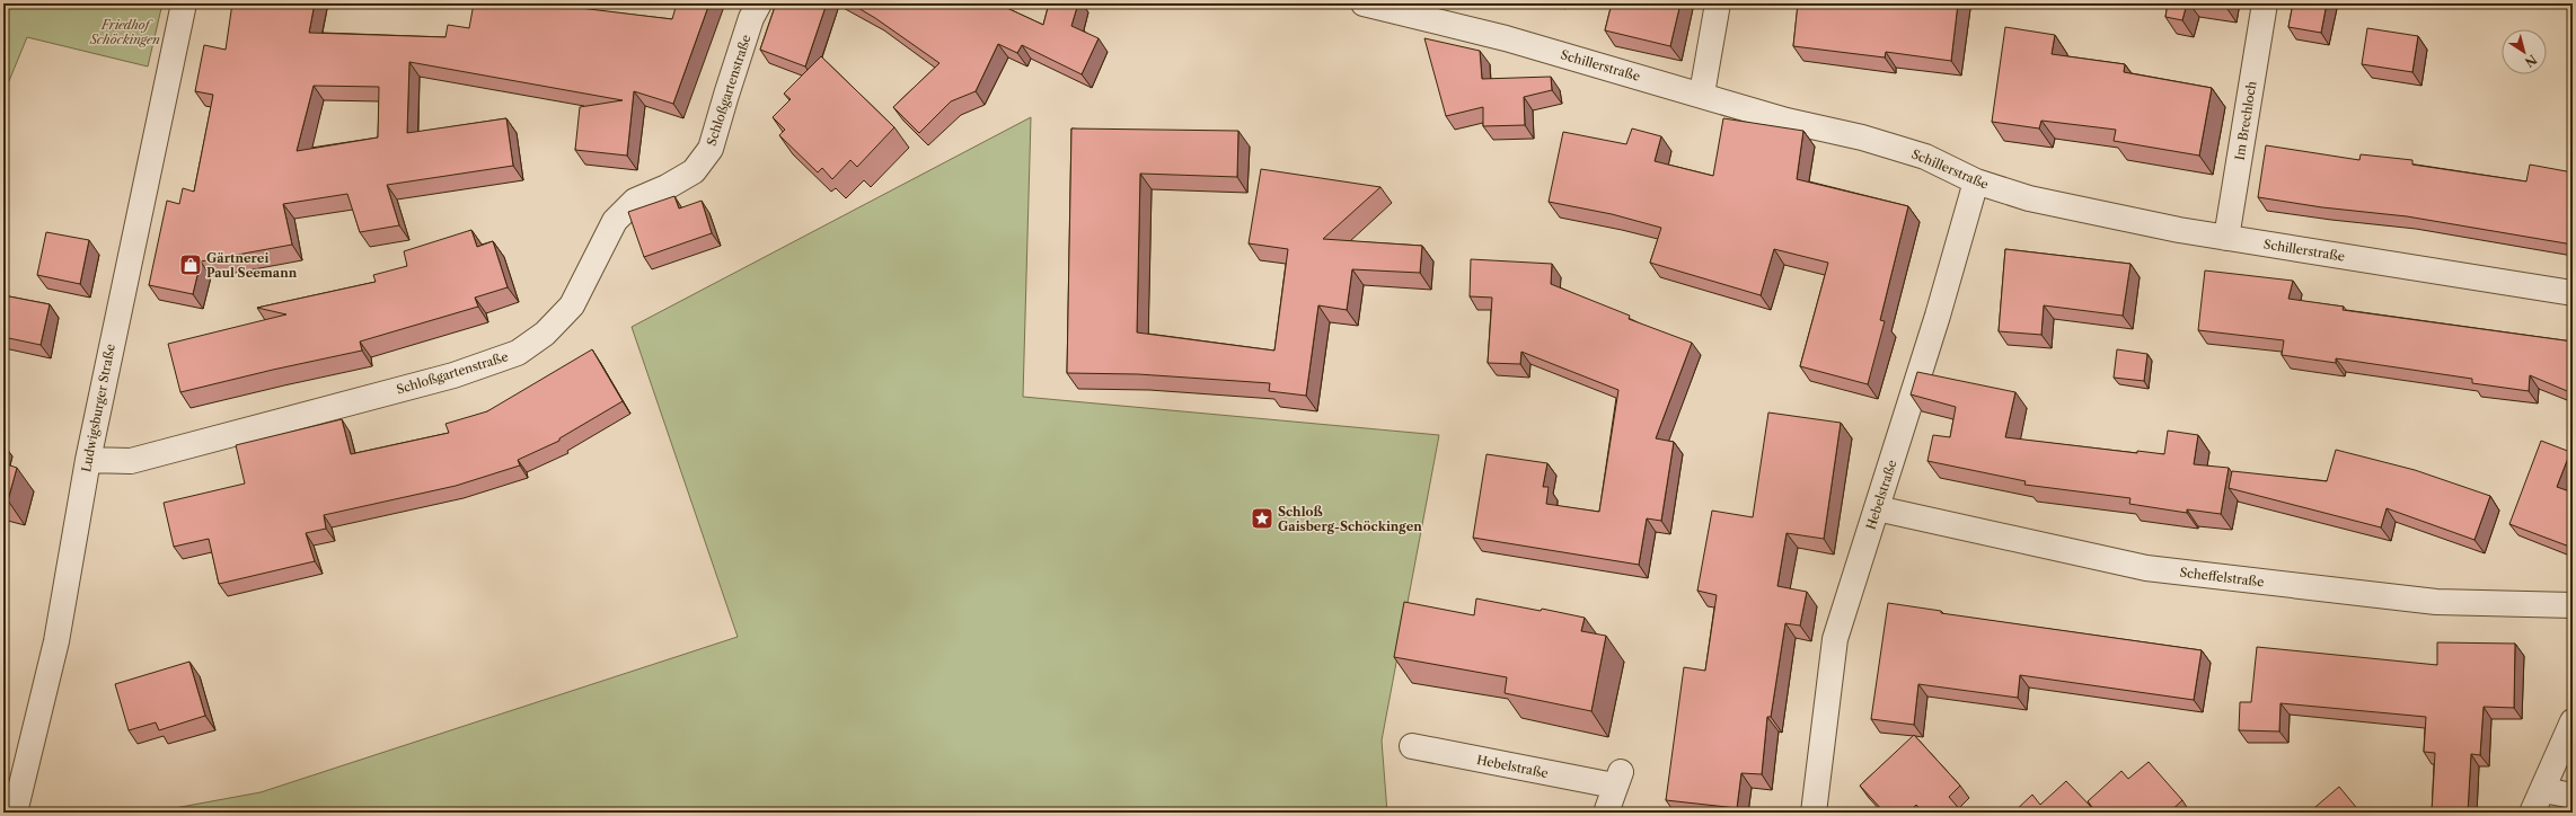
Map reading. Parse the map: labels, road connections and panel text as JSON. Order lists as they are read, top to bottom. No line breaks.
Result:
{"streets":{"street":["Schillerstraße","Schloßgartenstraße","Im Brechloch","Ludwigsburger Straße","Hebelstraße","Scheffelstraße"]},"crossings":[["Schillerstraße","Im Brechloch"],["Schillerstraße","Hebelstraße"],["Schloßgartenstraße","Ludwigsburger Straße"],["Hebelstraße","Scheffelstraße"]],"parks":["Friedhof Schöckingen"],"places":{"shop":["Gärtnerei Paul Seemann"],"place":["Schloß Gaisberg-Schöckingen"]},"north":"bottom right"}
